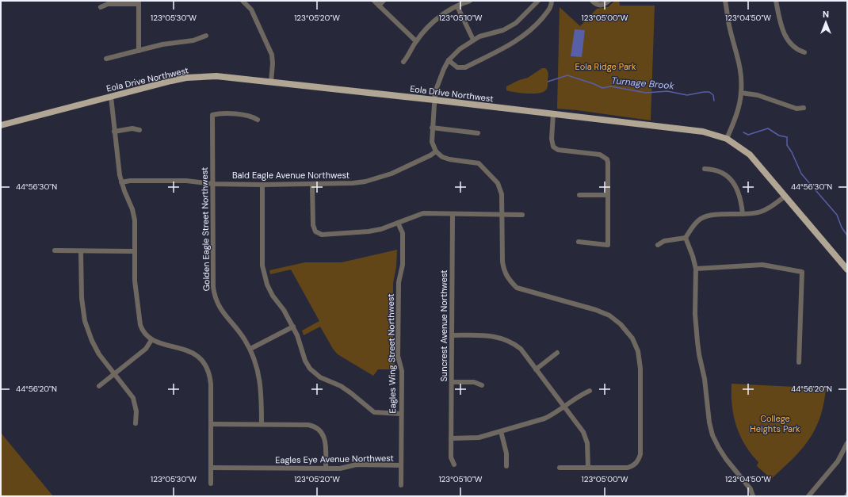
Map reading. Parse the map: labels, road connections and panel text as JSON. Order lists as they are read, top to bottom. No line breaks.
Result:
{"streets":{"main road":["Eola Drive Northwest"],"street":["Bald Eagle Avenue Northwest","Golden Eagle Street Northwest","Suncrest Avenue Northwest","Eagles Wing Street Northwest","Eagles Eye Avenue Northwest"]},"crossings":[["Bald Eagle Avenue Northwest","Golden Eagle Street Northwest"],["Eagles Wing Street Northwest","Eagles Eye Avenue Northwest"]],"water":["Turnage Brook"],"parks":["Eola Ridge Park","College Heights Park"],"north":"top","coordinates":["123°05'30\"W","123°05'20\"W","123°05'10\"W","123°05'00\"W","123°04'50\"W","44°56'30\"N","44°56'20\"N"]}
